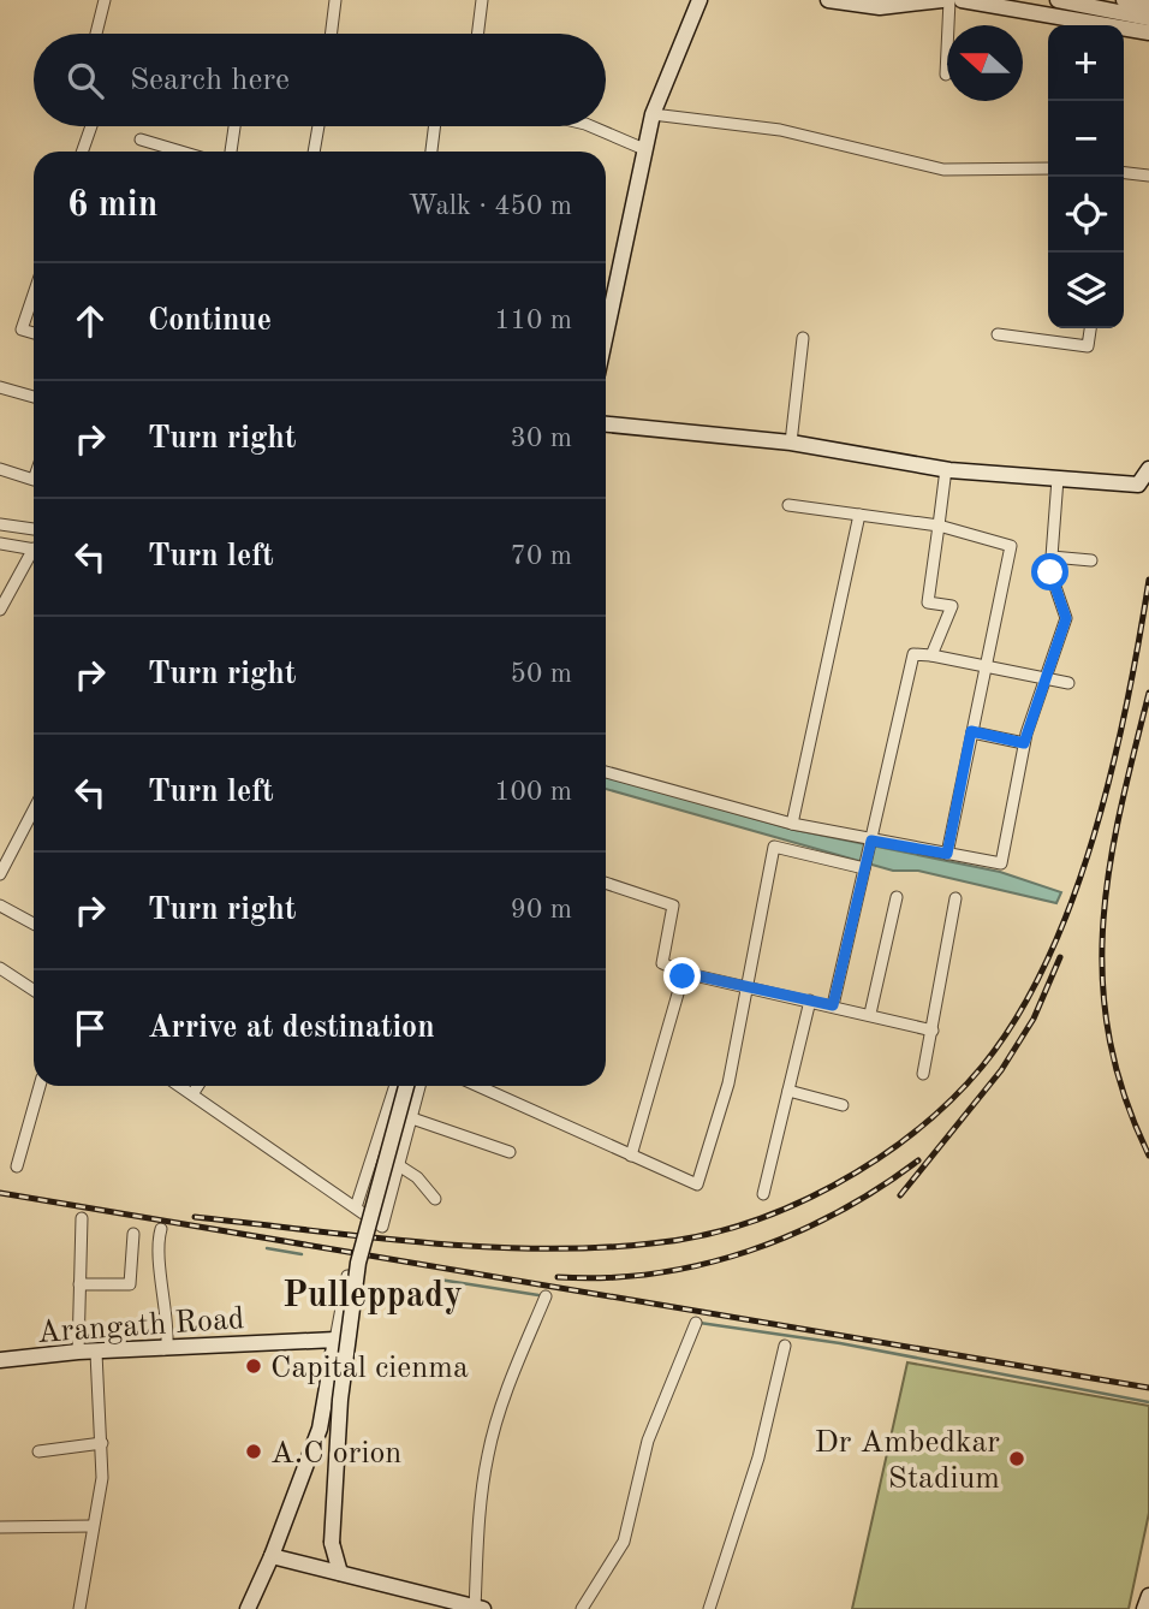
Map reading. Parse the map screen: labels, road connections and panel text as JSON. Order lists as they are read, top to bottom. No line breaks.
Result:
{"streets":{"street":["Arangath Road"]},"districts":["Pulleppady"],"places":["Capital cienma","A.C orion","Dr Ambedkar Stadium"],"north":"left","page":{"map_buttons":["+","−"],"search":"Search here","heading":["6 min","Walk · 450 m"],"list":[["Continue","110 m"],["Turn right","30 m"],["Turn left","70 m"],["Turn right","50 m"],["Turn left","100 m"],["Turn right","90 m"],"Arrive at destination"]}}
